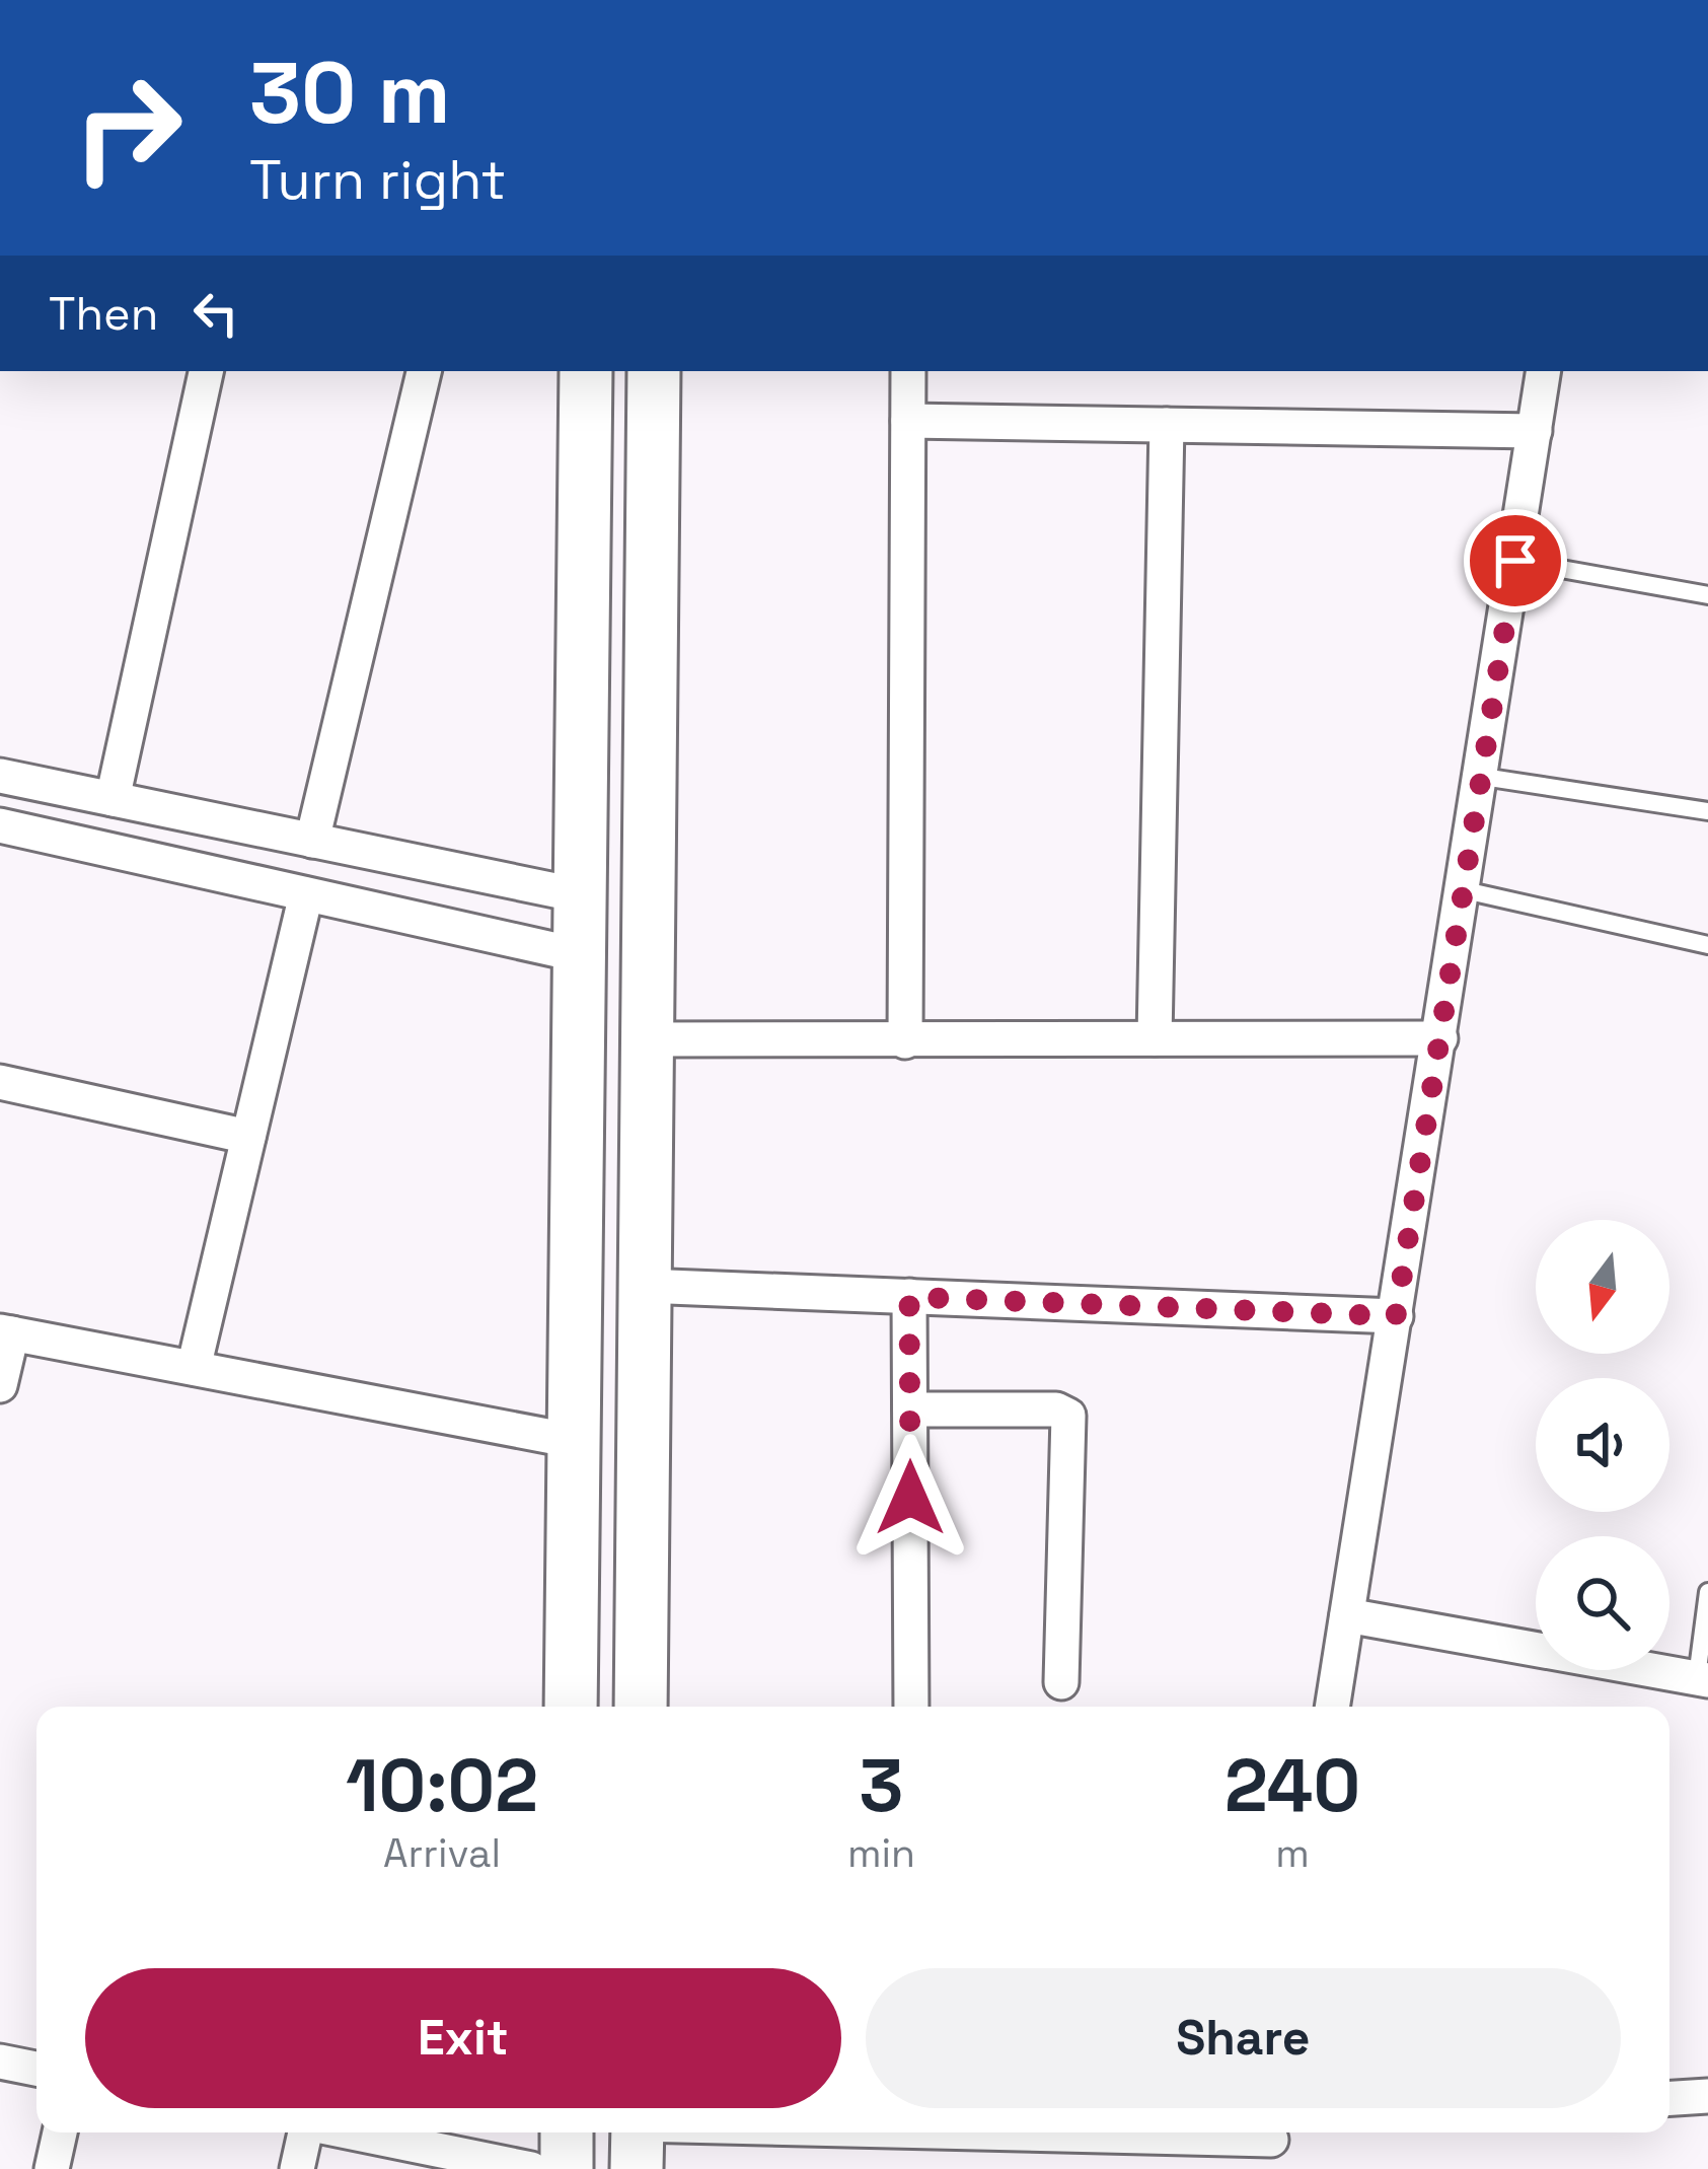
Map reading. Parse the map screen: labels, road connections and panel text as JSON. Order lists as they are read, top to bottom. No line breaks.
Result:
{"north":"bottom","page":{"turn":["30 m","Turn right"],"then":"Then","eta":["10:02","Arrival","3","min","240","m"],"buttons":["Exit","Share"]}}
